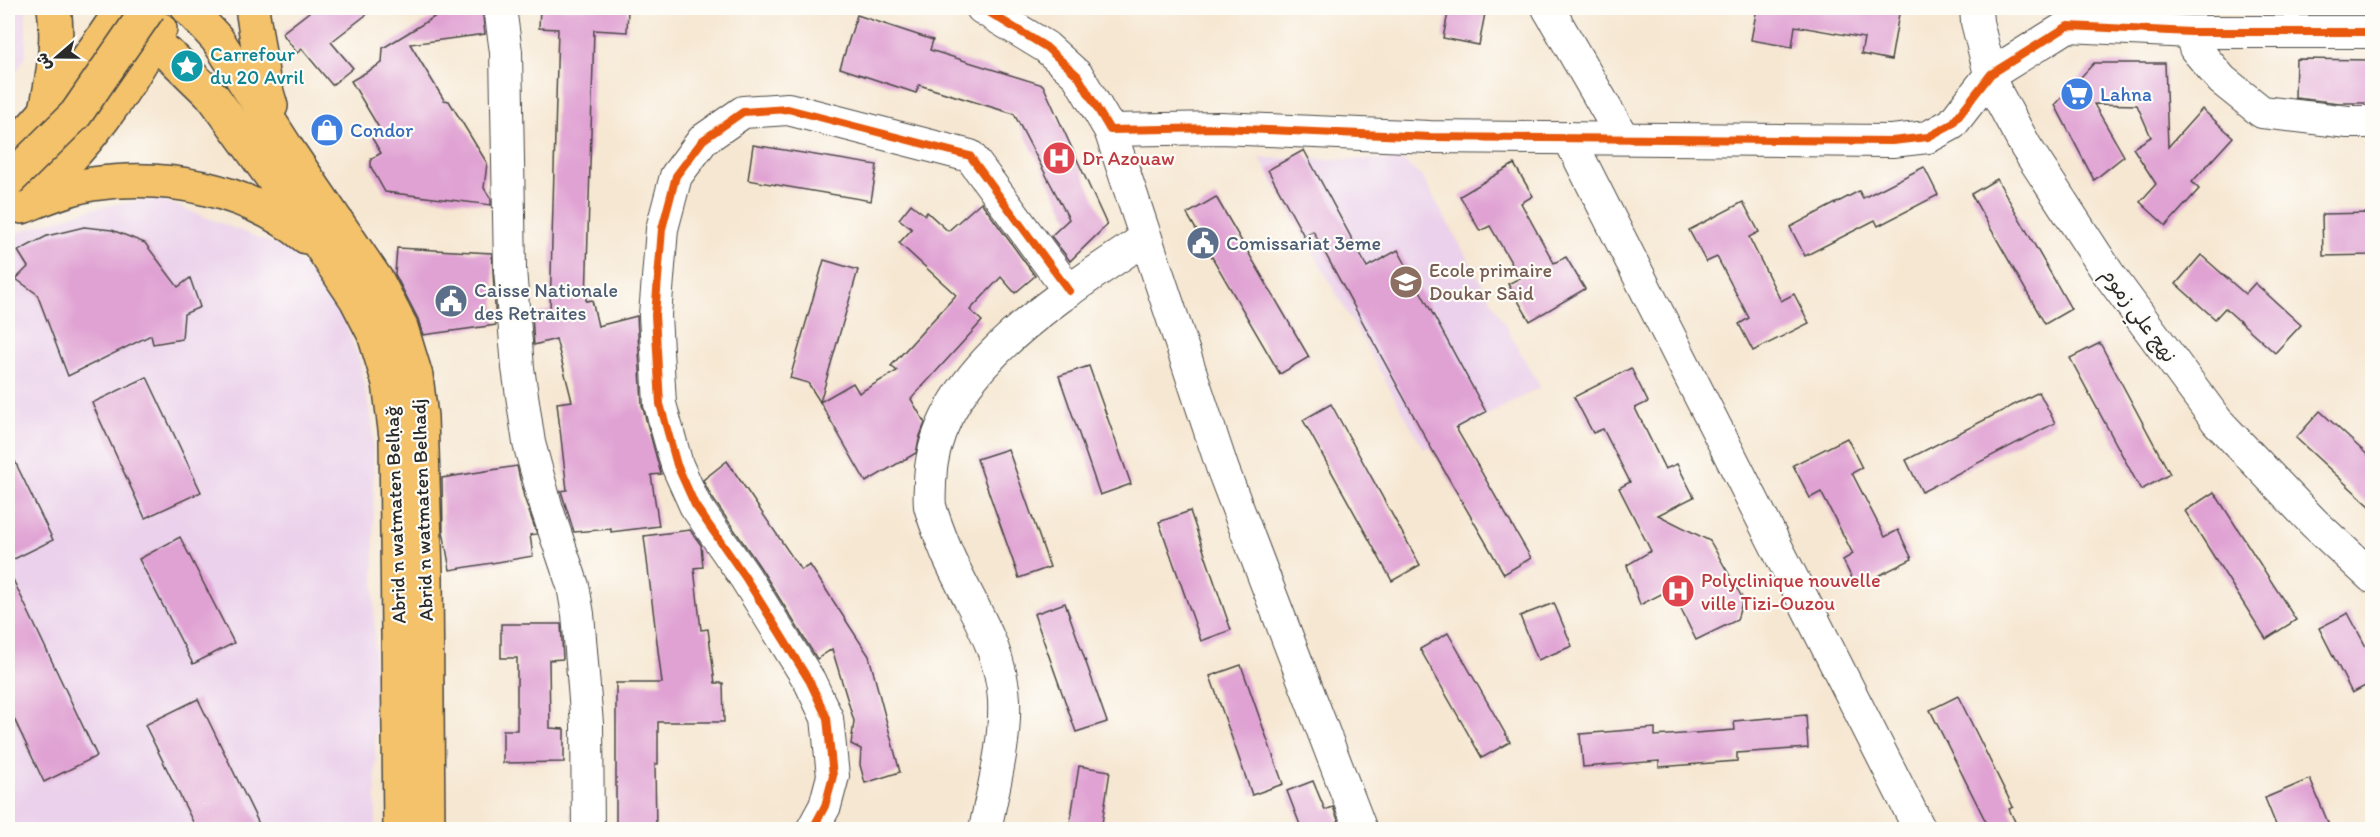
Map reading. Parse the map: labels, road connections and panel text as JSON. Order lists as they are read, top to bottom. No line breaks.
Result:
{"streets":{"main road":["Abrid n watmaten Belhadj","Abrid n watmaten Belḥaǧ"],"street":["نهج علي زموم"]},"crossings":[["Abrid n watmaten Belhadj","Abrid n watmaten Belḥaǧ"]],"places":{"place":["Carrefour du 20 Avril"],"supermarket":["Lahna"],"shop":["Condor"],"hospital":["Dr Azouaw","Polyclinique nouvelle ville Tizi-Ouzou"],"public building":["Comissariat 3eme","Caisse Nationale des Retraites"],"school or university":["Ecole primaire Doukar Said"]},"north":"left"}
